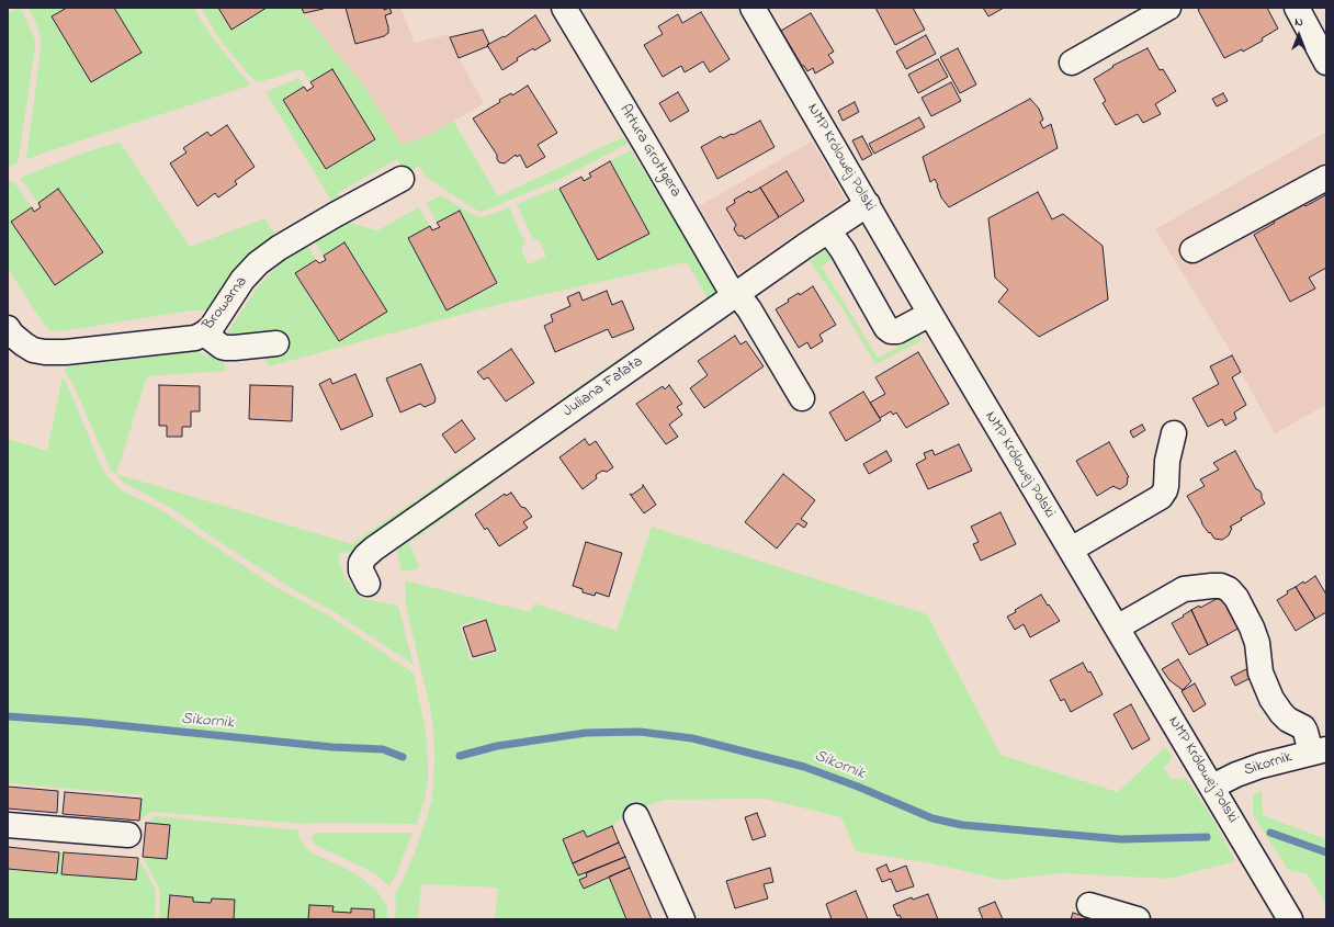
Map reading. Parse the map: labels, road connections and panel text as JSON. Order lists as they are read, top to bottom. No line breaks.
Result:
{"streets":{"street":["Artura Grottgera","NMP Królowej Polski","Browarna","Juliana Fałata","Sikornik"]},"crossings":[["Artura Grottgera","Juliana Fałata"],["NMP Królowej Polski","Juliana Fałata"],["NMP Królowej Polski","Sikornik"]],"water":["Sikornik"],"north":"top"}
